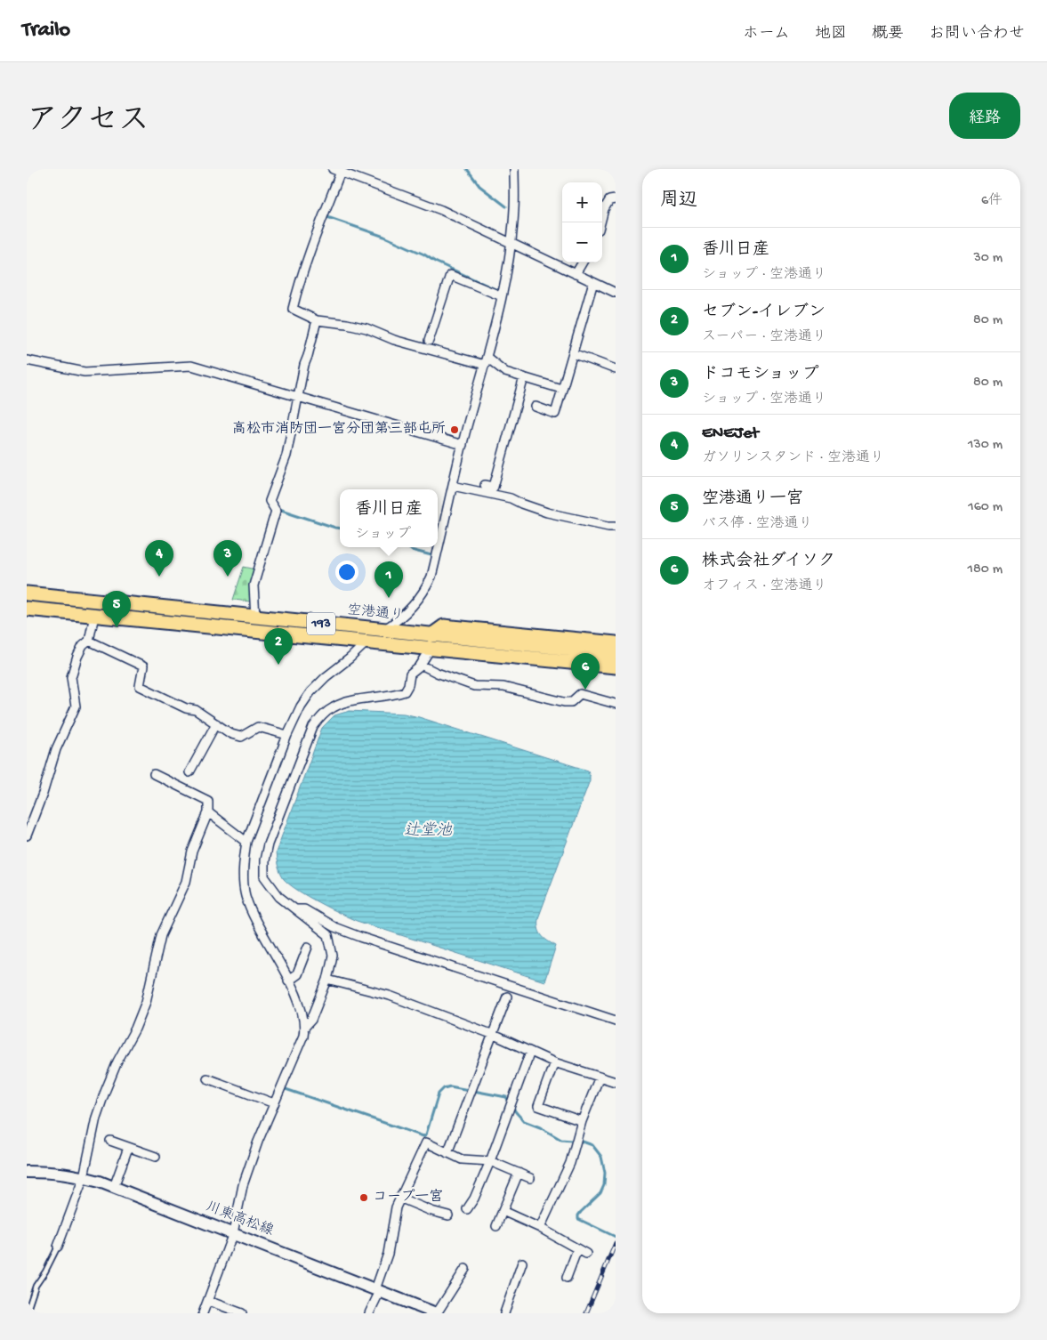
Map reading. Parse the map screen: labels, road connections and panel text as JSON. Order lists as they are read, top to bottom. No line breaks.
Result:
{"streets":{"highway":["空港通り","193"],"main road":["川東高松線"]},"water":["辻堂池"],"places":["高松市消防団一宮分団第三部屯所","コープ一宮"],"page":{"header":"Trailo","nav":["ホーム","地図","概要","お問い合わせ"],"title":"アクセス","buttons":"経路","heading":["周辺","6件"],"map_buttons":["+","−"],"list":[{"mark":"1","name":"香川日産","note":"ショップ · 空港通り","value":"30 m"},{"mark":"2","name":"セブン-イレブン","note":"スーパー · 空港通り","value":"80 m"},{"mark":"3","name":"ドコモショップ","note":"ショップ · 空港通り","value":"80 m"},{"mark":"4","name":"ENEJet","note":"ガソリンスタンド · 空港通り","value":"130 m"},{"mark":"5","name":"空港通り一宮","note":"バス停 · 空港通り","value":"160 m"},{"mark":"6","name":"株式会社ダイソク","note":"オフィス · 空港通り","value":"180 m"}],"popup":["香川日産","ショップ"],"pins":["3","4","1","5","2","6"]}}
